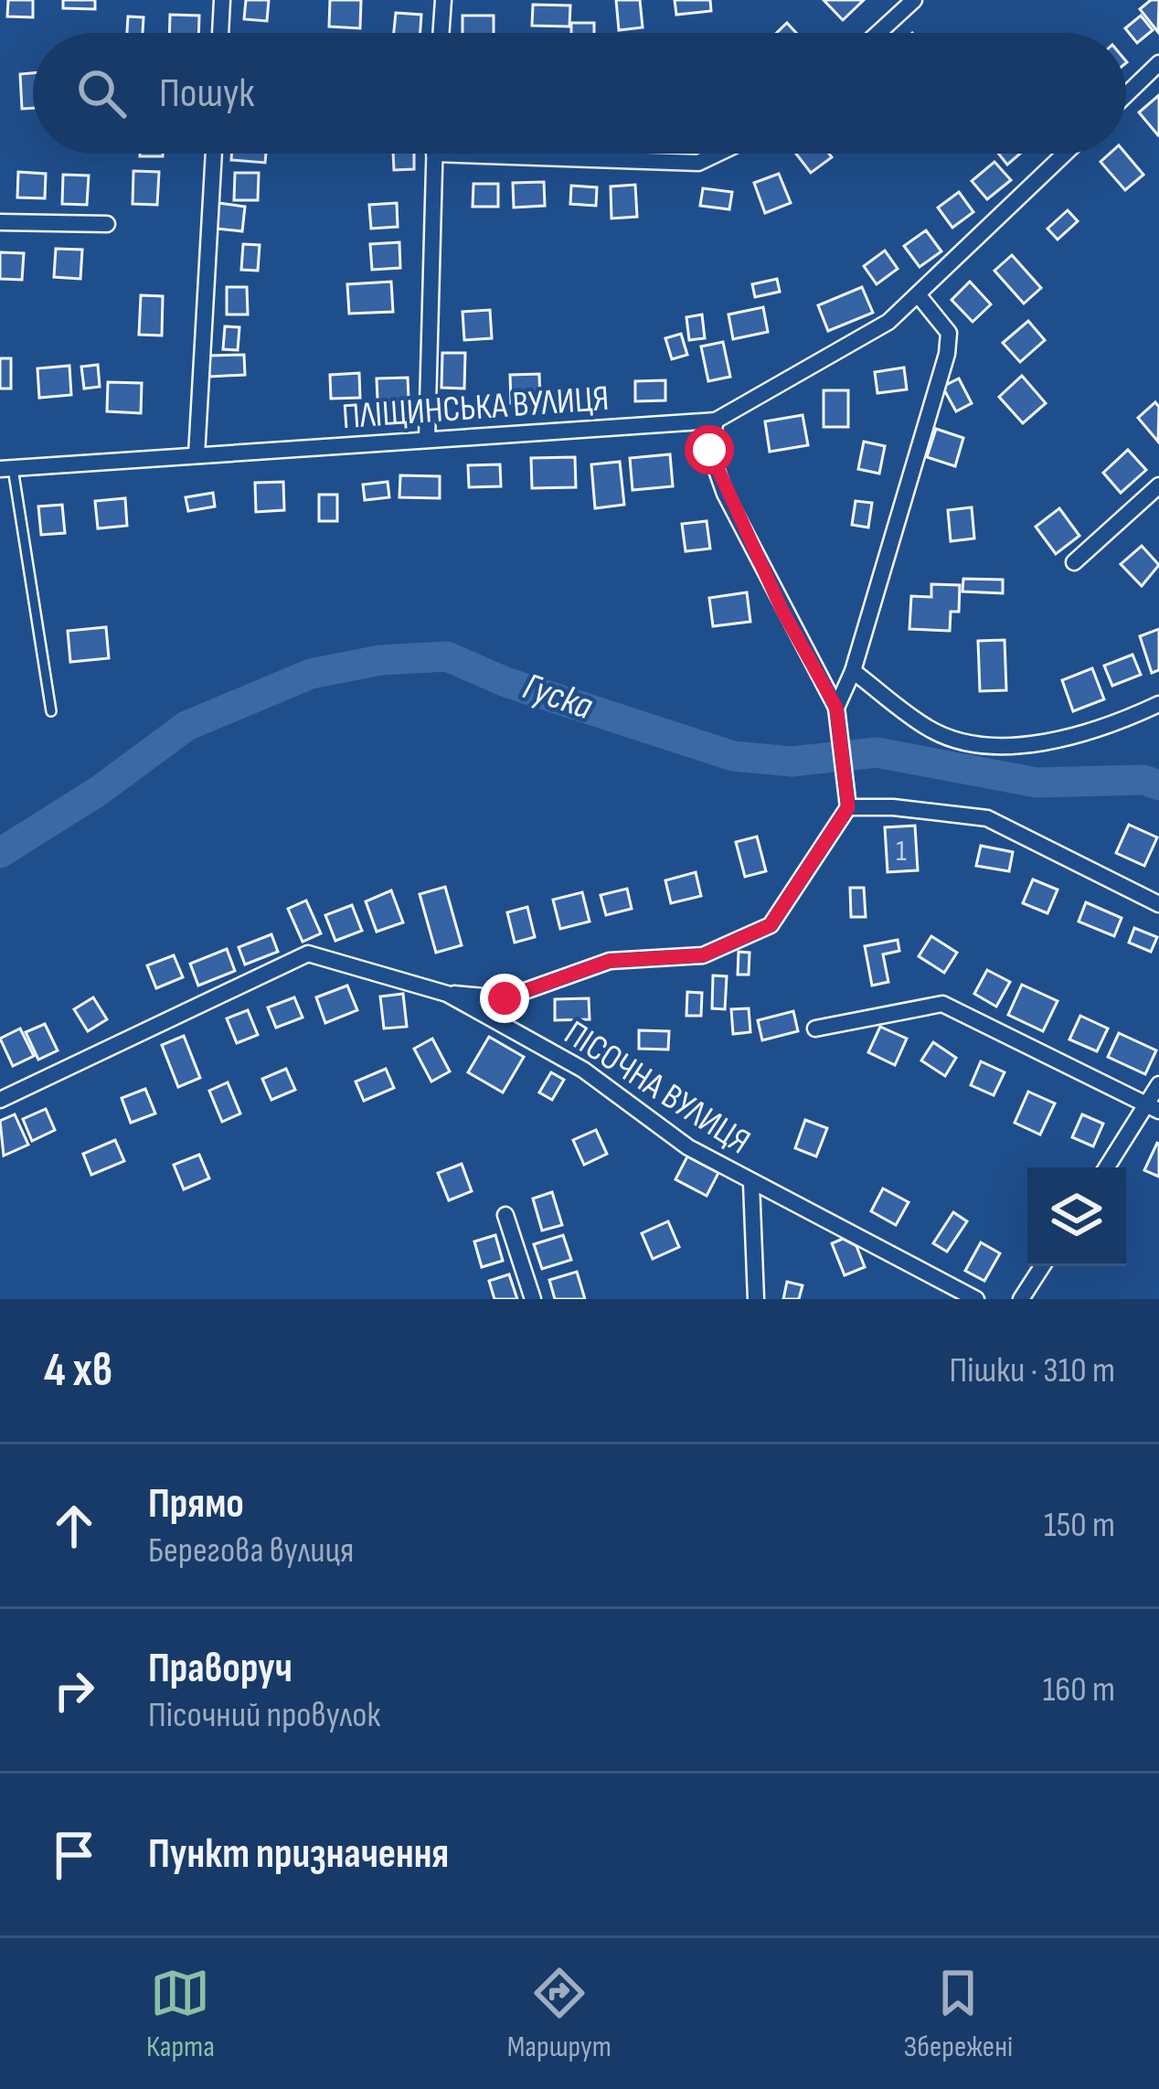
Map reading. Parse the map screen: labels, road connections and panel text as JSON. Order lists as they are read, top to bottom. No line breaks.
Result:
{"streets":{"street":["ПЛІЩИНСЬКА ВУЛИЦЯ","ПІСОЧНА ВУЛИЦЯ"]},"water":["Гуска"],"house_numbers":["1"],"page":{"search":"Пошук","heading":["4 хв","Пішки · 310 m"],"list":[["Прямо","Берегова вулиця","150 m"],["Праворуч","Пісочний провулок","160 m"],"Пункт призначення"],"nav":["Карта","Маршрут","Збережені"]}}
